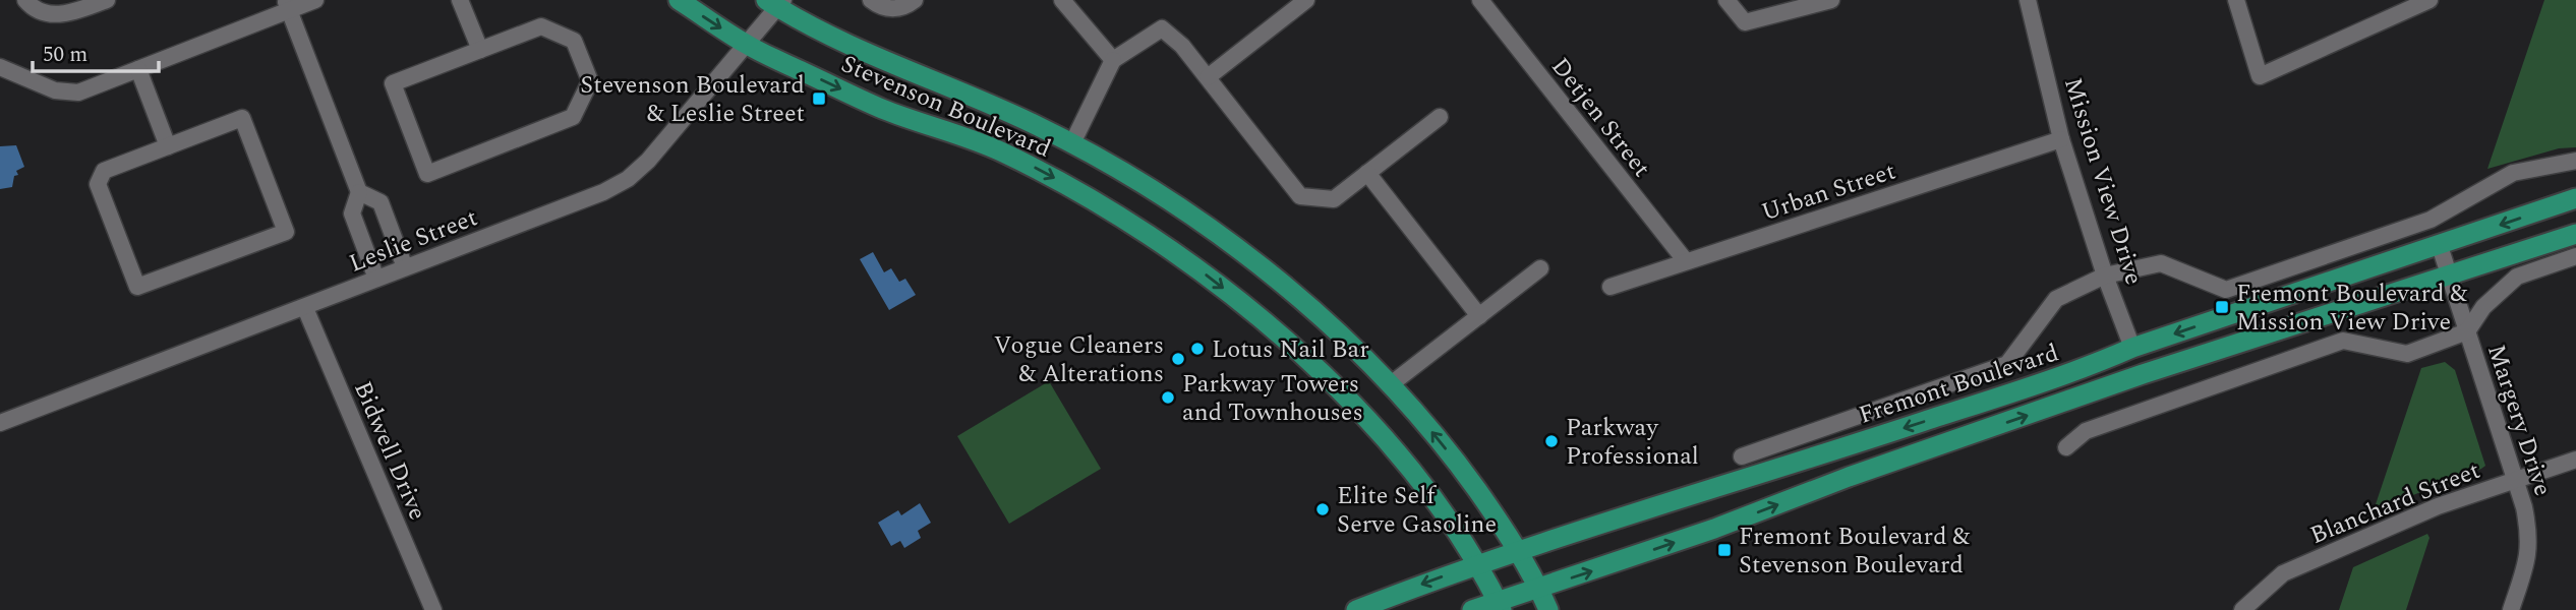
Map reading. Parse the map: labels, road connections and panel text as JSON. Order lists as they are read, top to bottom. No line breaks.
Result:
{"streets":{"main road":["Stevenson Boulevard","Mission View Drive","Fremont Boulevard"],"street":["Detjen Street","Urban Street","Leslie Street","Margery Drive","Bidwell Drive","Blanchard Street"]},"crossings":[["Stevenson Boulevard","Leslie Street"],["Stevenson Boulevard","Fremont Boulevard"],["Detjen Street","Urban Street"],["Mission View Drive","Urban Street"],["Mission View Drive","Fremont Boulevard"],["Leslie Street","Bidwell Drive"],["Fremont Boulevard","Margery Drive"],["Margery Drive","Blanchard Street"]],"places":{"transit":["Stevenson Boulevard & Leslie Street","Fremont Boulevard & Mission View Drive","Fremont Boulevard & Stevenson Boulevard"],"other":["Lotus Nail Bar","Vogue Cleaners & Alterations","Parkway Towers and Townhouses","Parkway Professional","Elite Self Serve Gasoline"]},"scale_bar":"50 m"}
